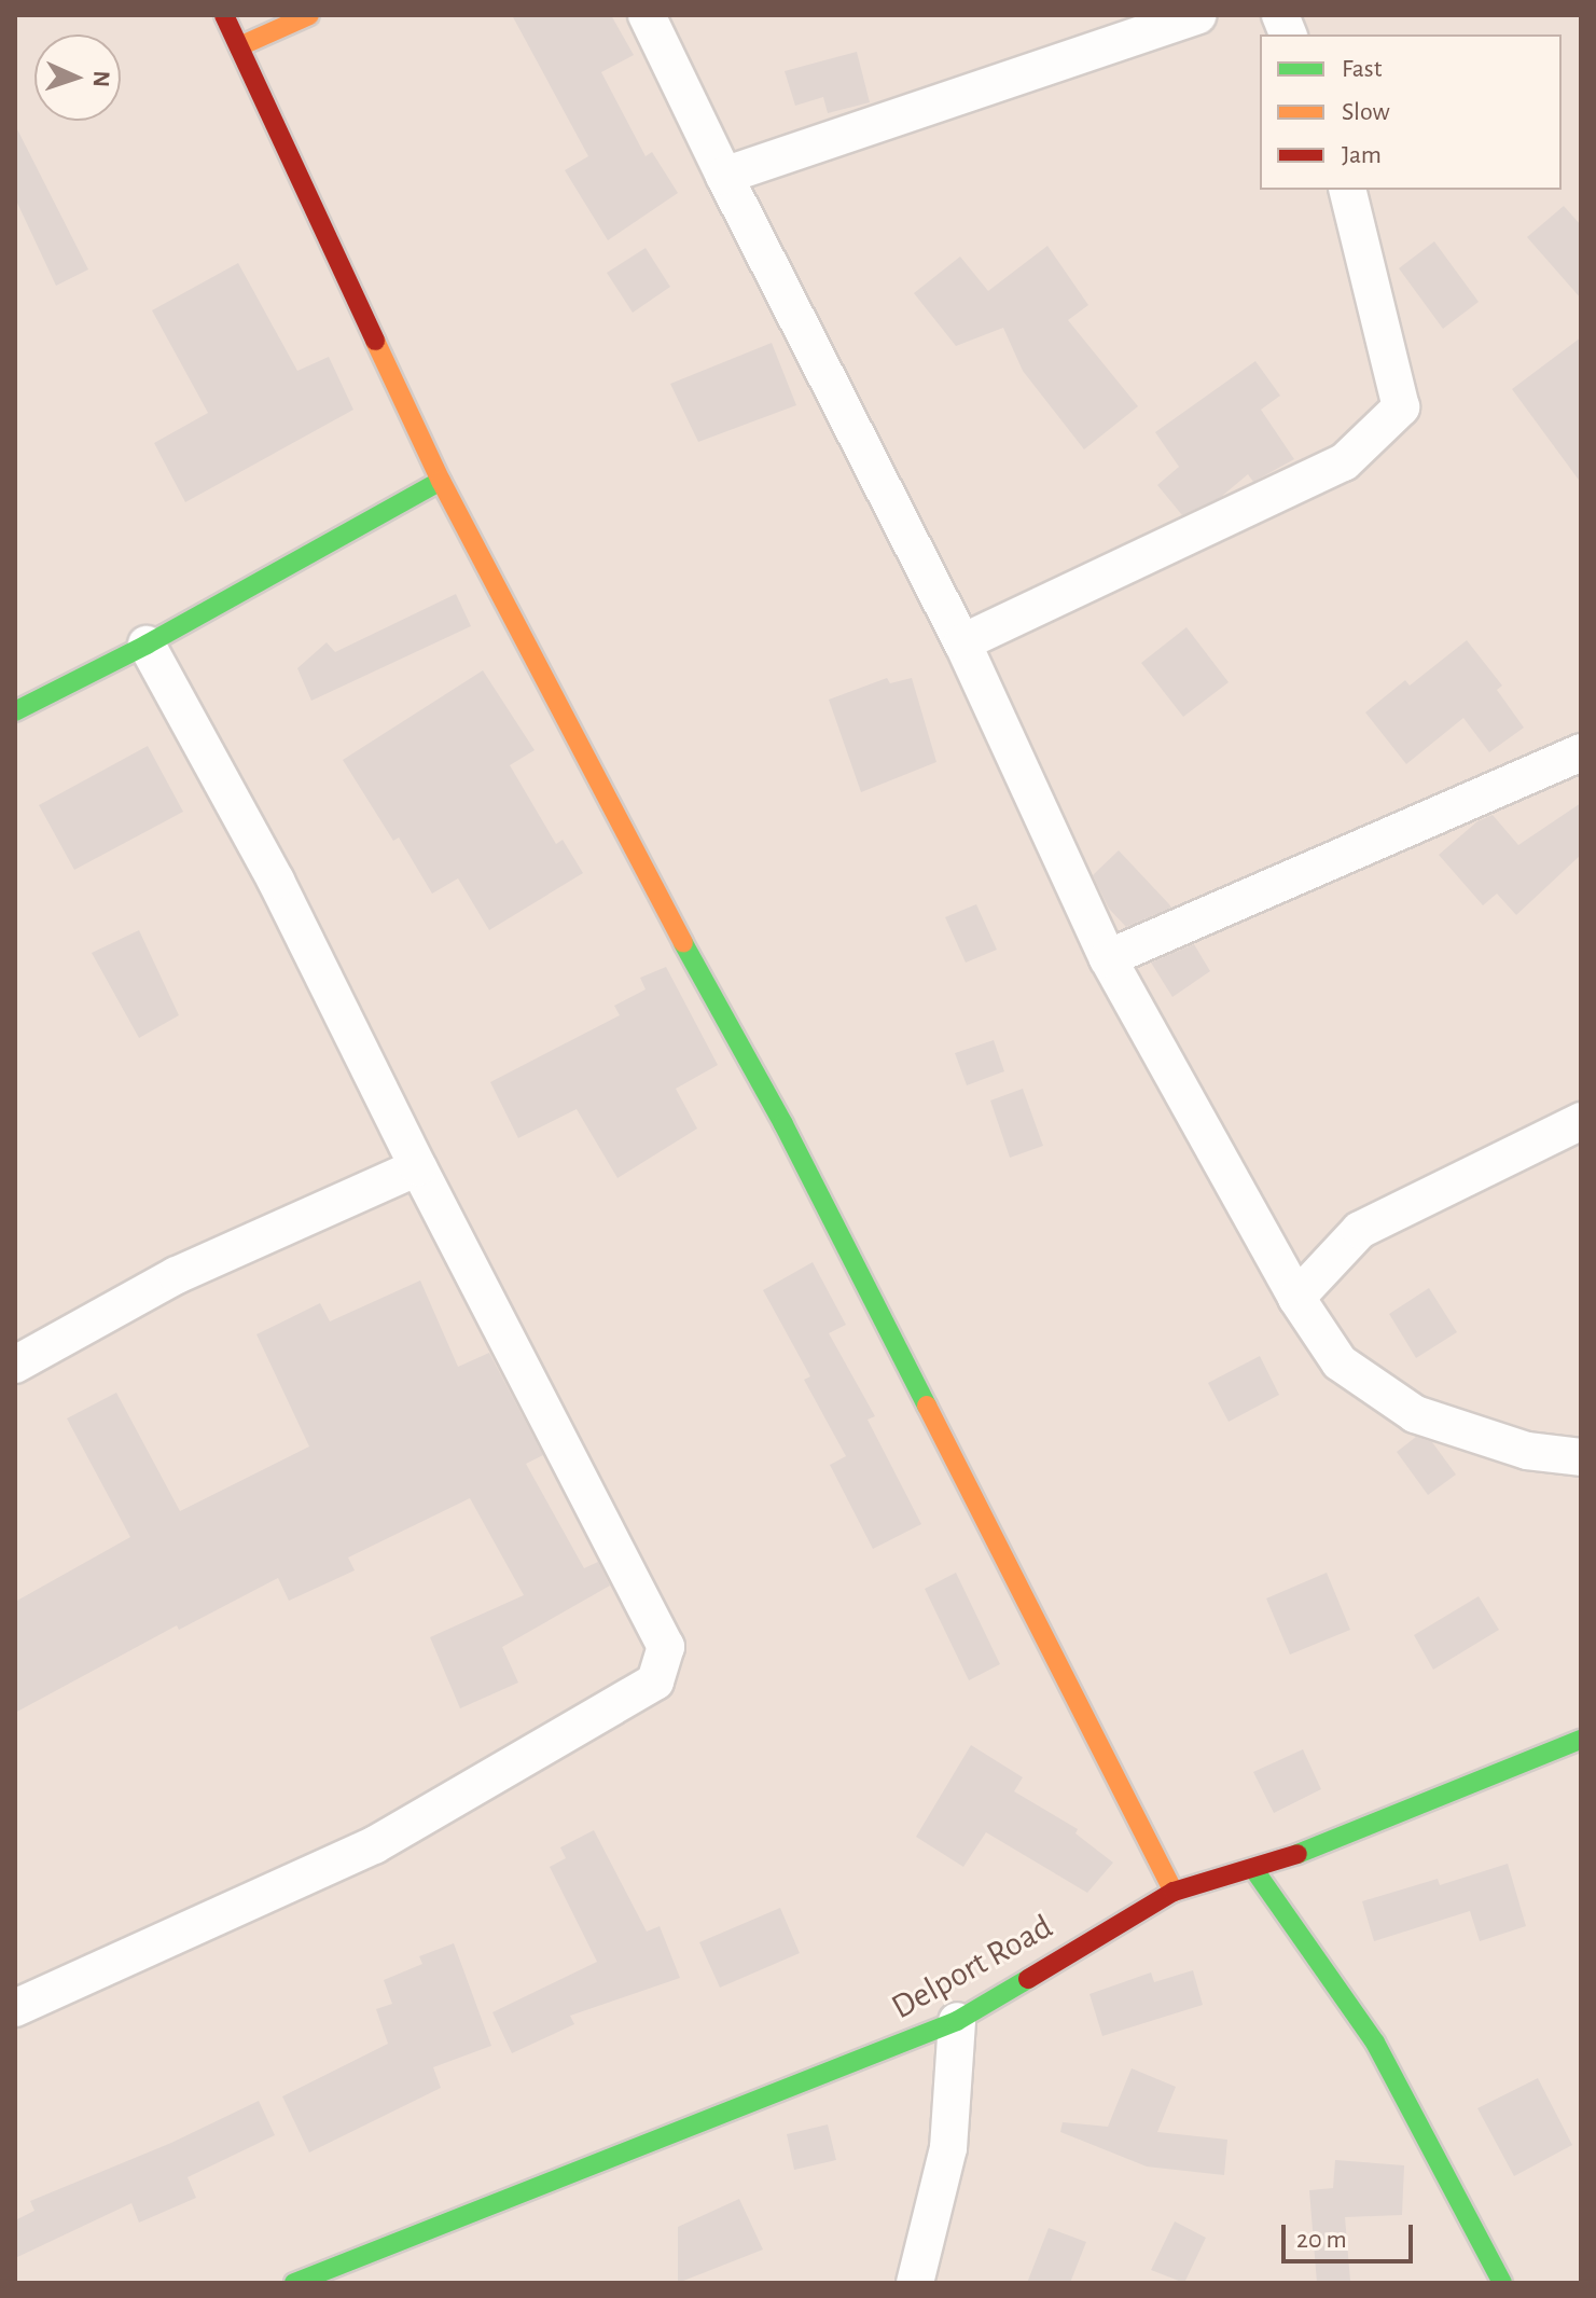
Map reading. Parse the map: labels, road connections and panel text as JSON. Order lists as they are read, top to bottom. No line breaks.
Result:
{"streets":{"street":["Delport Road"]},"legend":["Fast","Slow","Jam"],"scale_bar":"20 m","north":"right"}
